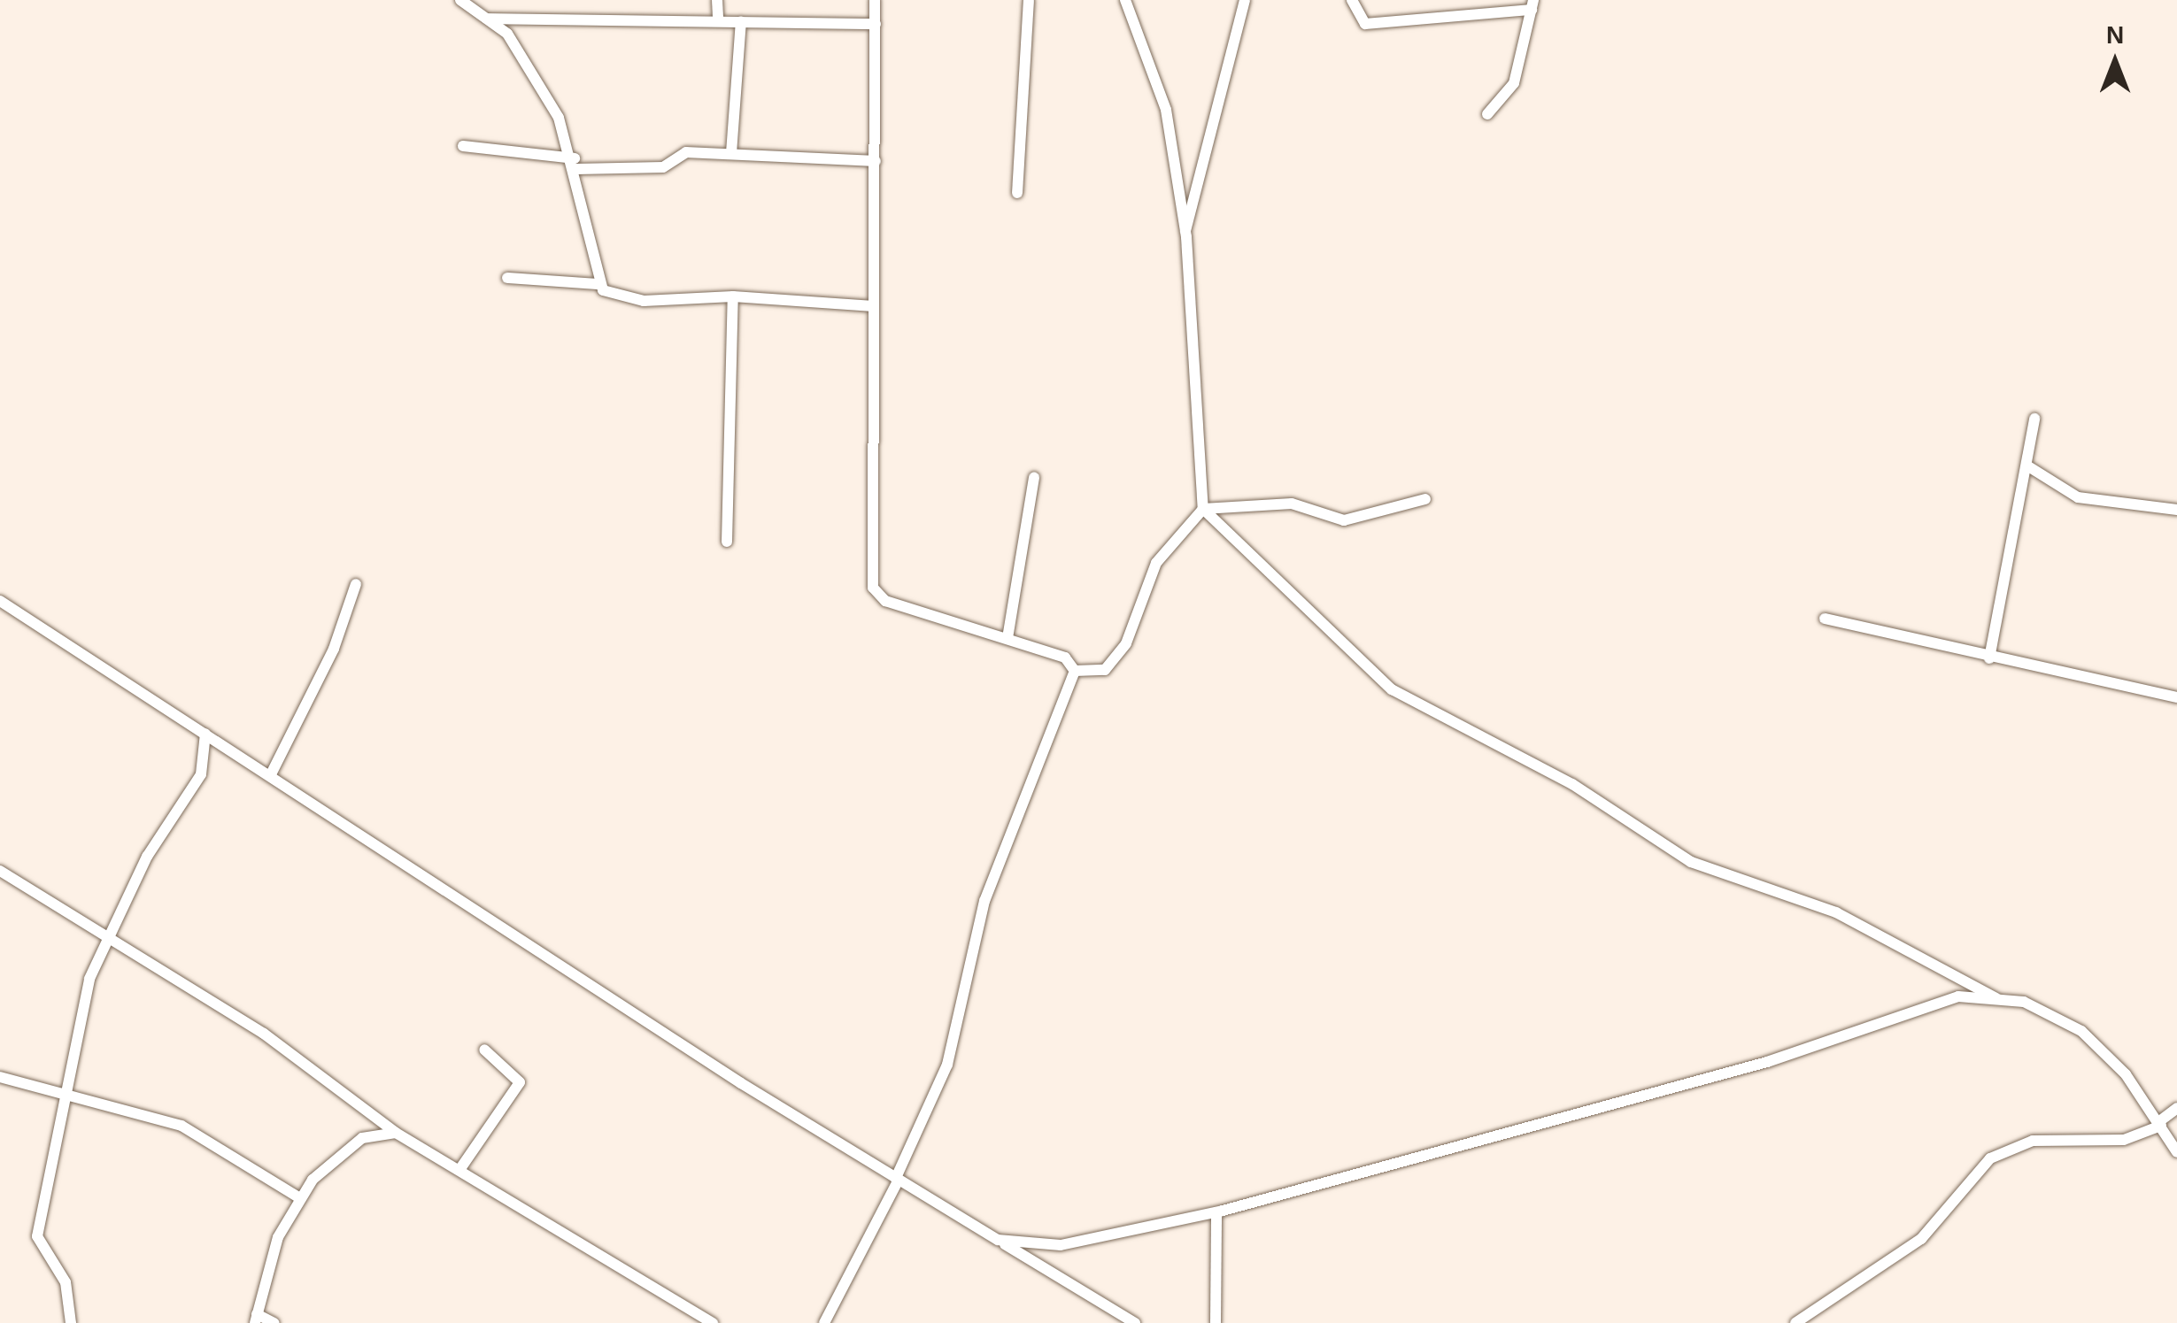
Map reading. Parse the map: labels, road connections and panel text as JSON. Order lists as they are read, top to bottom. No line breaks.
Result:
{"north":"top"}
